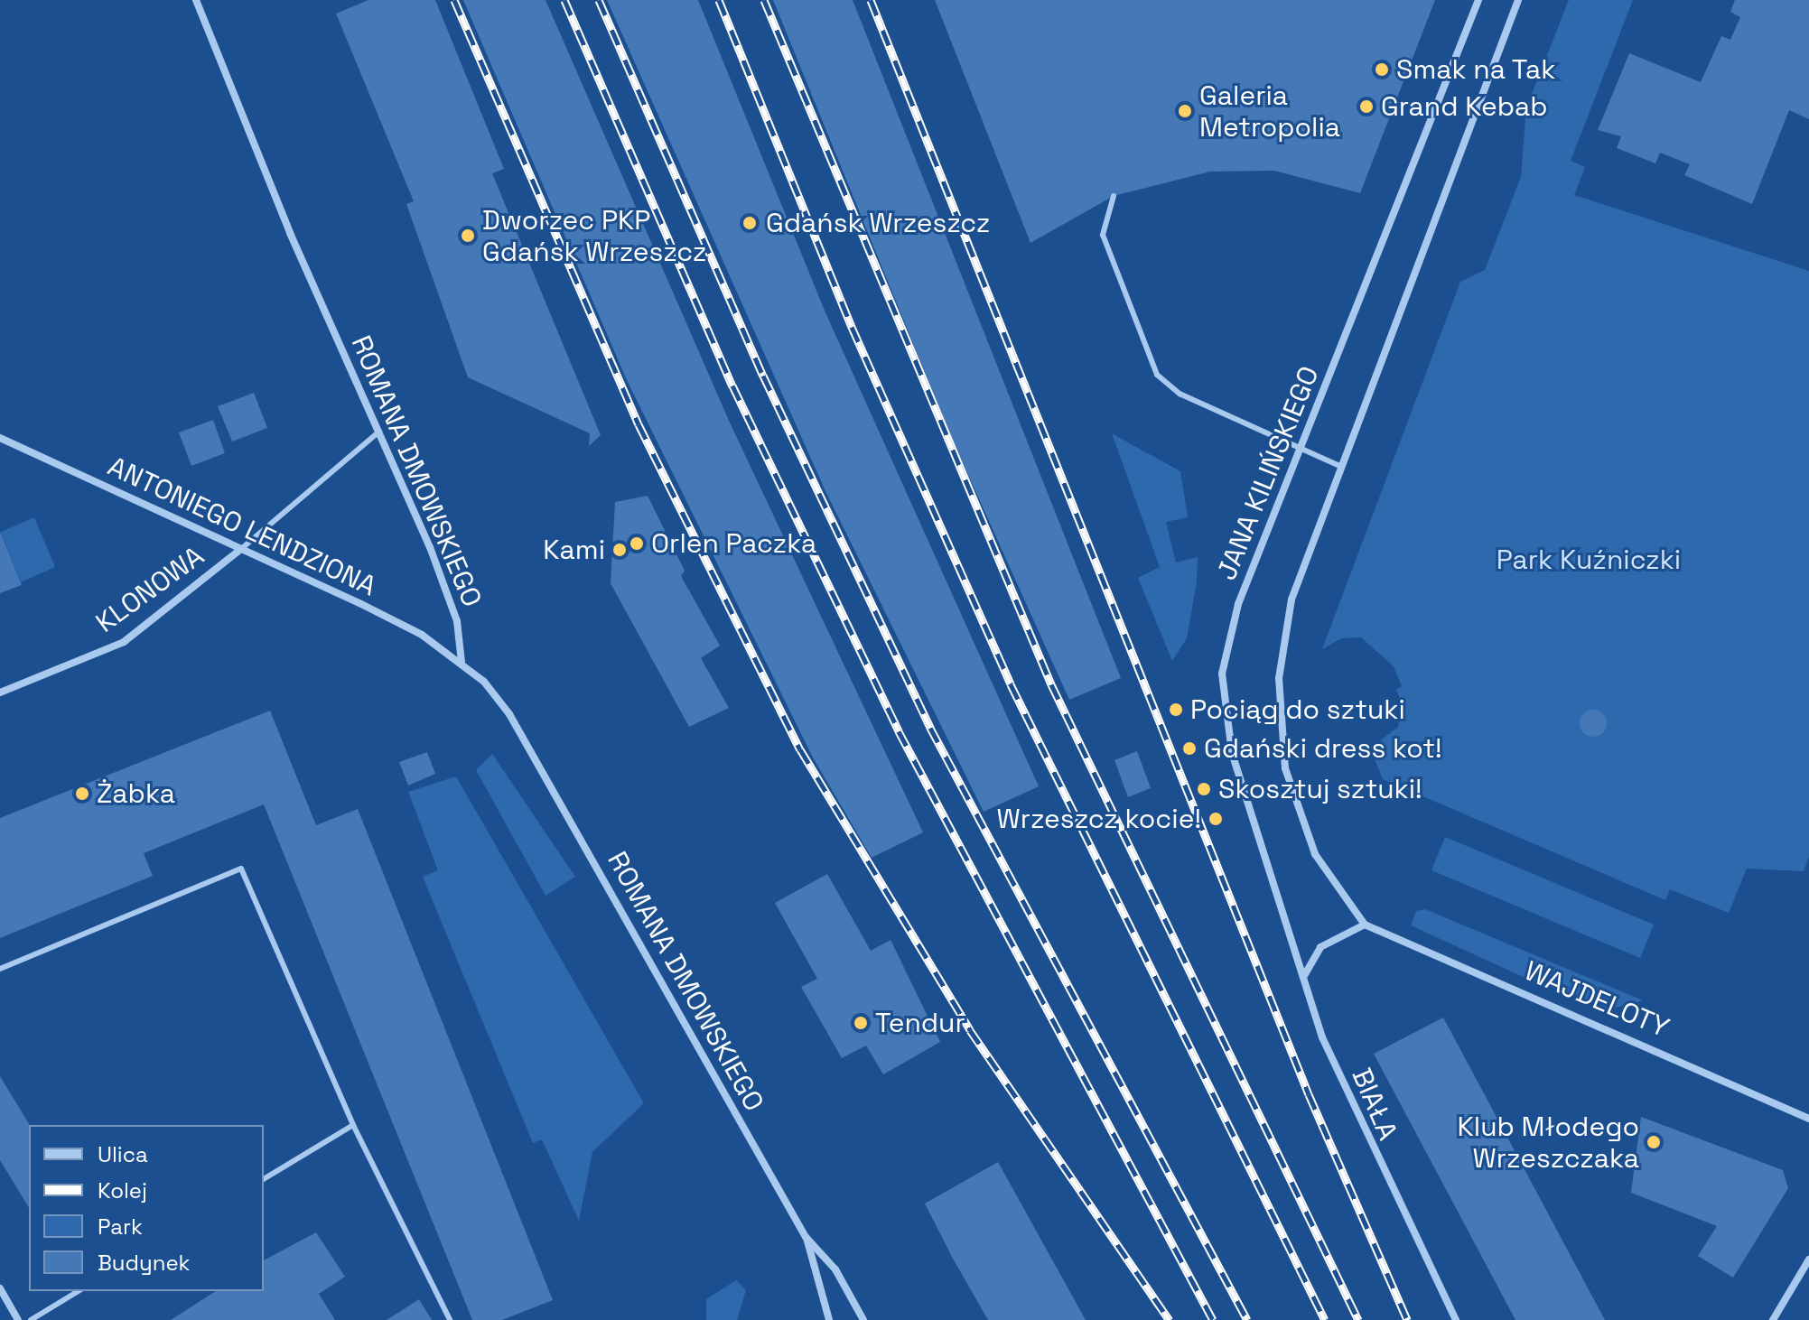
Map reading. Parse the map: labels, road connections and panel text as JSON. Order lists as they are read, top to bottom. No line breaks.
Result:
{"streets":{"street":["ROMANA DMOWSKIEGO","JANA KILIŃSKIEGO","ANTONIEGO LENDZIONA","KLONOWA","WAJDELOTY","BIAŁA"]},"crossings":[["ROMANA DMOWSKIEGO","ANTONIEGO LENDZIONA"],["JANA KILIŃSKIEGO","BIAŁA"],["ANTONIEGO LENDZIONA","KLONOWA"]],"parks":["Park Kuźniczki"],"places":["Smak na Tak","Grand Kebab","Galeria Metropolia","Gdańsk Wrzeszcz","Dworzec PKP Gdańsk Wrzeszcz","Orlen Paczka","Kami","Pociąg do sztuki","Gdański dress kot!","Skosztuj sztuki!","Żabka","Wrzeszcz kocie!","Tendur","Klub Młodego Wrzeszczaka"],"legend":["Ulica","Kolej","Park","Budynek"]}
